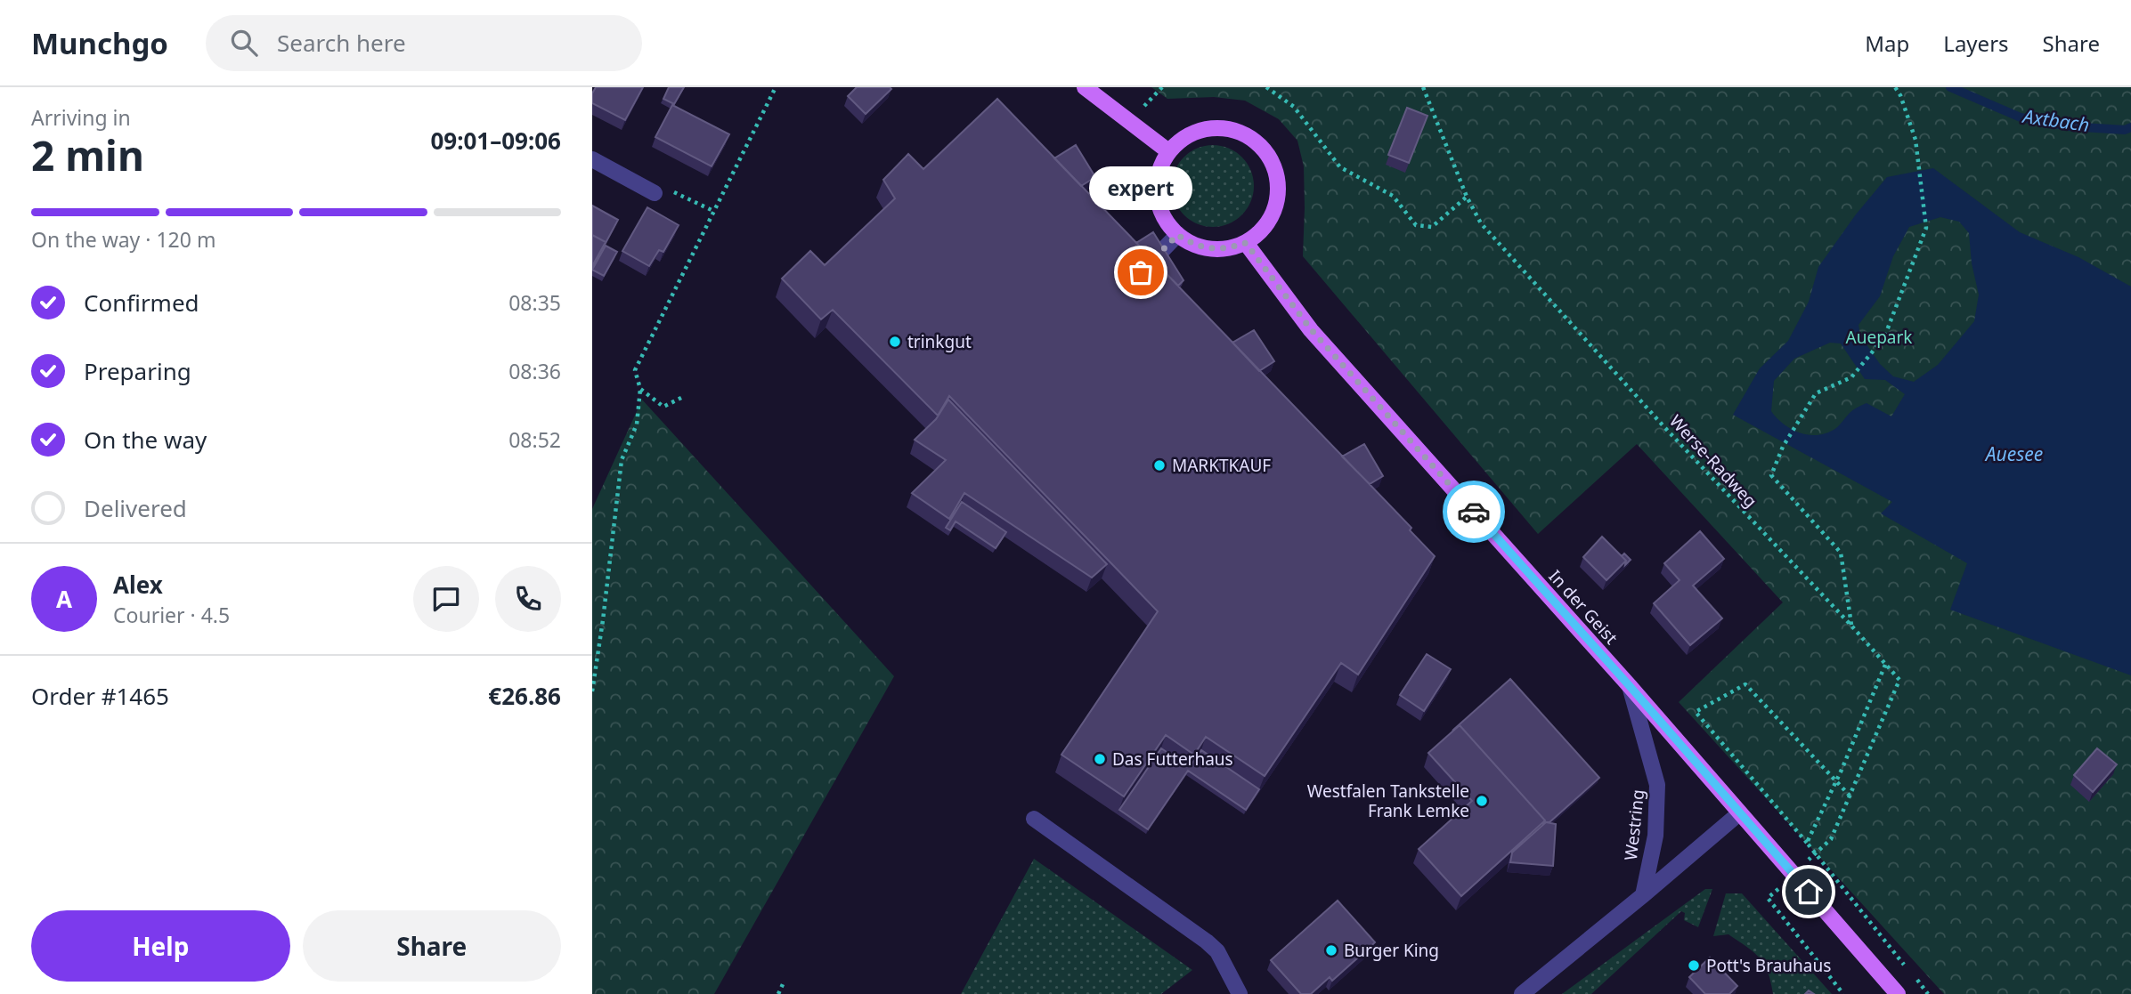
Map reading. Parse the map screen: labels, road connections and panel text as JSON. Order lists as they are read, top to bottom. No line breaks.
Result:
{"streets":{"main road":["In der Geist"],"street":["Westring"],"path":["Werse-Radweg"]},"crossings":[["In der Geist","Westring"]],"water":["Axtbach","Auesee"],"parks":["Auepark"],"places":["expert","trinkgut","MARKTKAUF","Das Futterhaus","Westfalen Tankstelle Frank Lemke","Burger King","Pott's Brauhaus"],"page":{"header":"Munchgo","search":"Search here","nav":["Map","Layers","Share"],"heading":["2 min","Arriving in","09:01–09:06"],"panel":["Alex","Courier · 4.5","Order #1465","€26.86"],"bubble":"expert","bar":"On the way · 120 m","list":[["Confirmed","08:35"],["Preparing","08:36"],["On the way","08:52"],"Delivered"],"round":"A","buttons":["Help","Share"]}}
